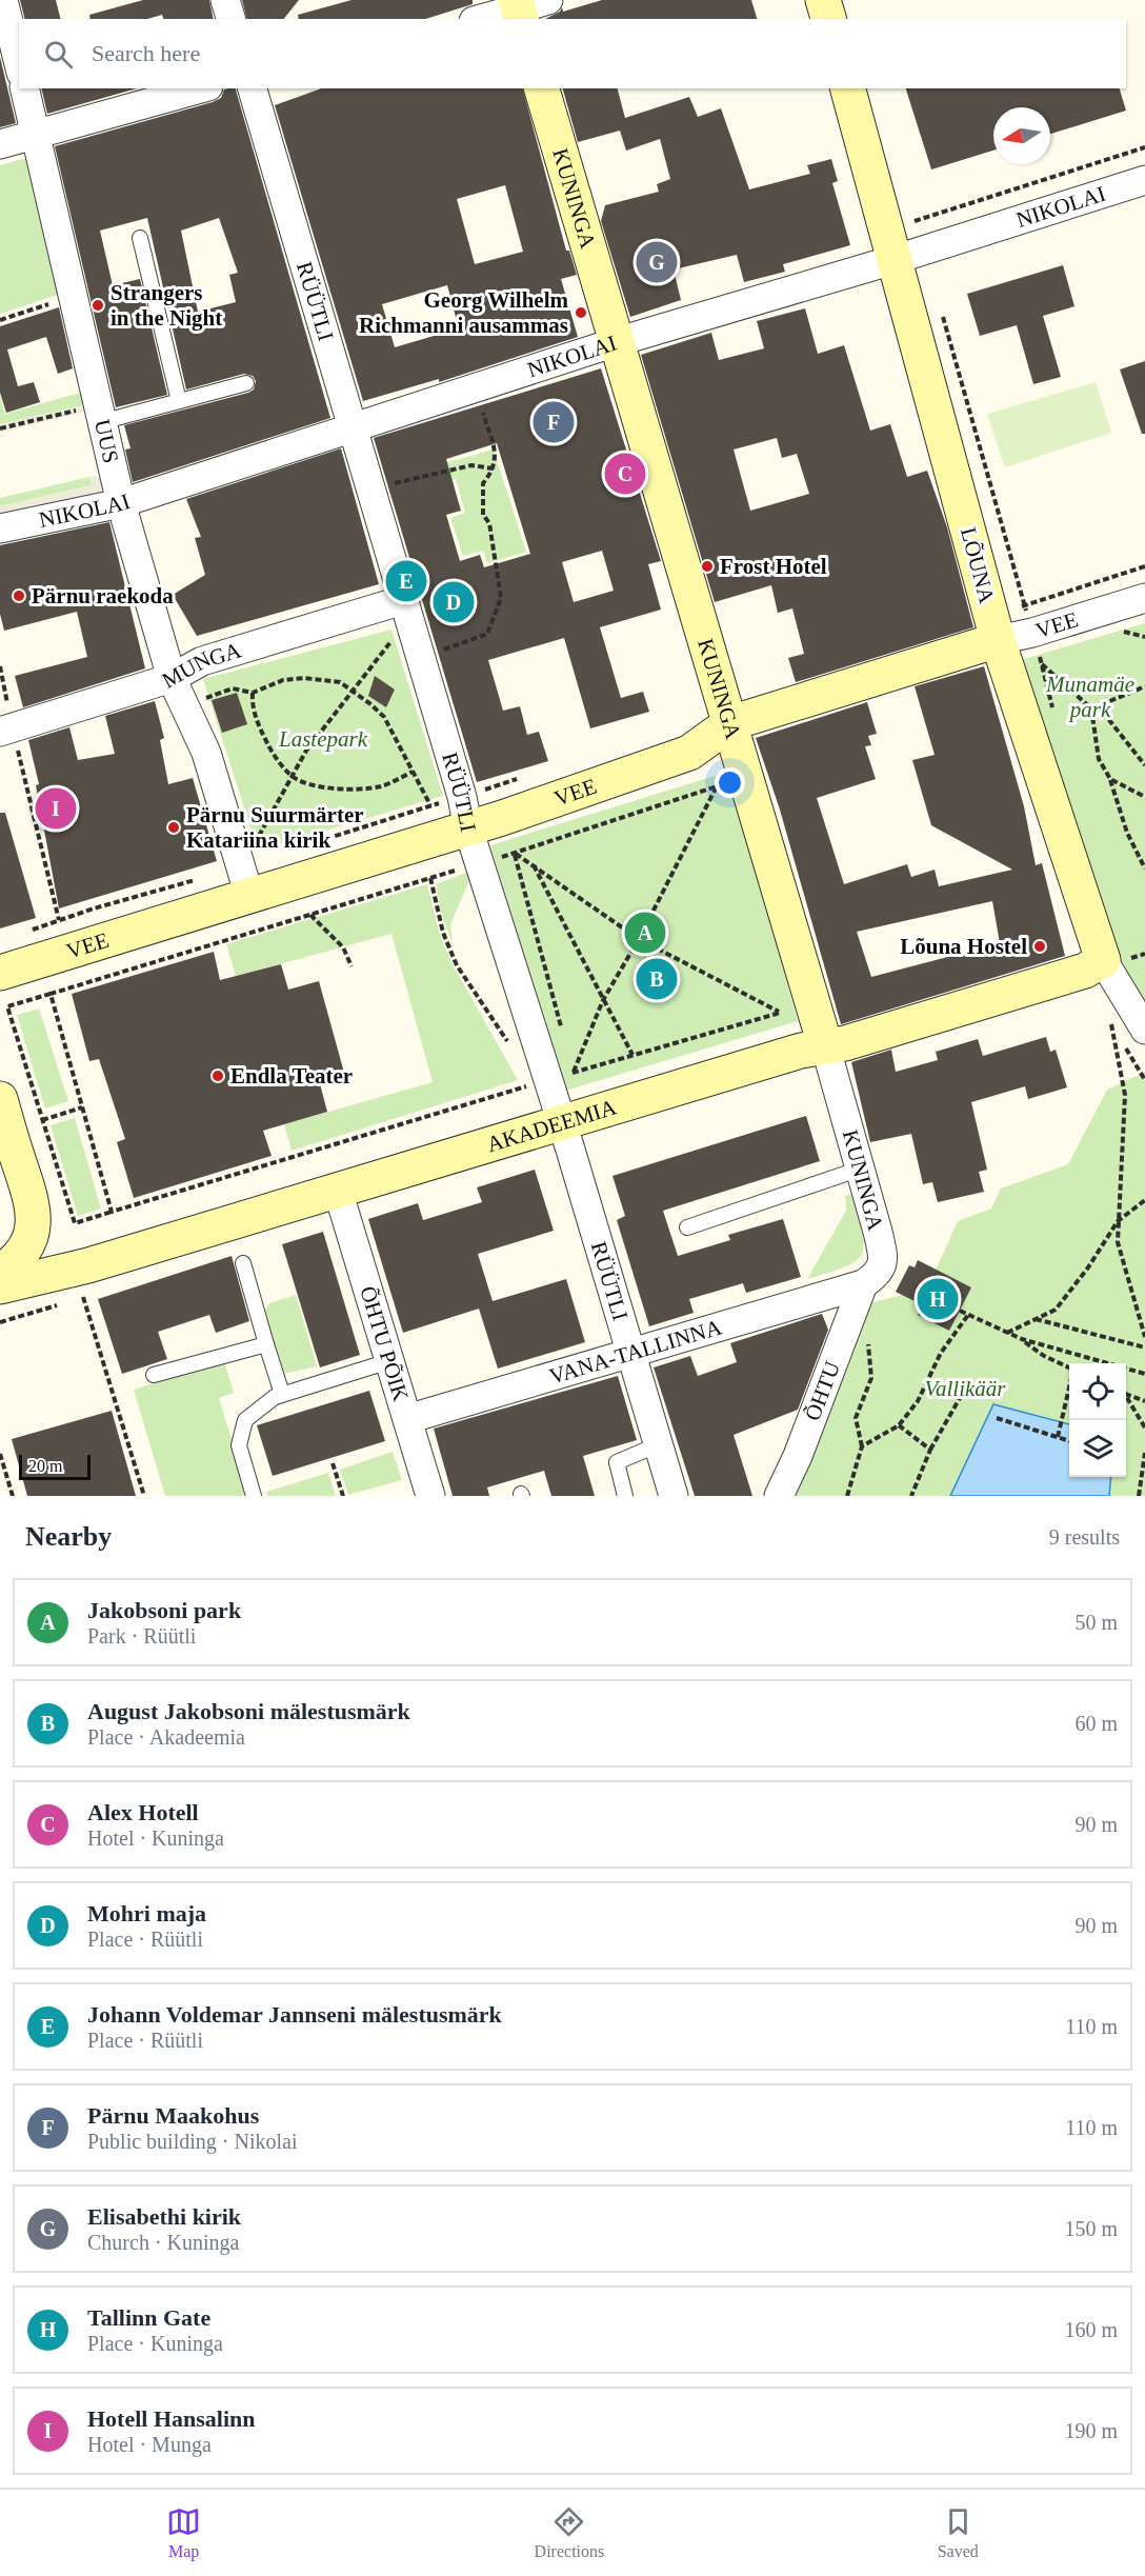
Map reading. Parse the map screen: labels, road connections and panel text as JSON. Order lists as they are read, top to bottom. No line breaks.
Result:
{"streets":{"street":["KUNINGA","NIKOLAI","RÜÜTLI","UUS","LÕUNA","VEE","MUNGA","AKADEEMIA","ÕHTU PÕIK","VANA-TALLINNA","ÕHTU"]},"crossings":[["KUNINGA","NIKOLAI"],["KUNINGA","VEE"],["KUNINGA","AKADEEMIA"],["KUNINGA","VANA-TALLINNA"],["KUNINGA","ÕHTU"],["NIKOLAI","RÜÜTLI"],["NIKOLAI","UUS"],["NIKOLAI","LÕUNA"],["RÜÜTLI","VEE"],["RÜÜTLI","MUNGA"],["RÜÜTLI","AKADEEMIA"],["RÜÜTLI","VANA-TALLINNA"],["UUS","VEE"],["UUS","MUNGA"],["LÕUNA","VEE"],["LÕUNA","AKADEEMIA"],["AKADEEMIA","ÕHTU PÕIK"],["ÕHTU PÕIK","VANA-TALLINNA"],["VANA-TALLINNA","ÕHTU"]],"parks":["Munamäe park","Lastepark","Vallikäär"],"places":["Strangers in the Night","Georg Wilhelm Richmanni ausammas","Frost Hotel","Pärnu raekoda","Pärnu Suurmärter Katariina kirik","Lõuna Hostel","Endla Teater"],"scale_bar":"20 m","north":"left","page":{"search":"Search here","pins":["G","F","C","E","D","I","A","B","H"],"scale":"20 m","heading":["Nearby","9 results"],"list":[{"mark":"A","name":"Jakobsoni park","note":"Park · Rüütli","value":"50 m"},{"mark":"B","name":"August Jakobsoni mälestusmärk","note":"Place · Akadeemia","value":"60 m"},{"mark":"C","name":"Alex Hotell","note":"Hotel · Kuninga","value":"90 m"},{"mark":"D","name":"Mohri maja","note":"Place · Rüütli","value":"90 m"},{"mark":"E","name":"Johann Voldemar Jannseni mälestusmärk","note":"Place · Rüütli","value":"110 m"},{"mark":"F","name":"Pärnu Maakohus","note":"Public building · Nikolai","value":"110 m"},{"mark":"G","name":"Elisabethi kirik","note":"Church · Kuninga","value":"150 m"},{"mark":"H","name":"Tallinn Gate","note":"Place · Kuninga","value":"160 m"},{"mark":"I","name":"Hotell Hansalinn","note":"Hotel · Munga","value":"190 m"}],"nav":["Map","Directions","Saved"]}}
